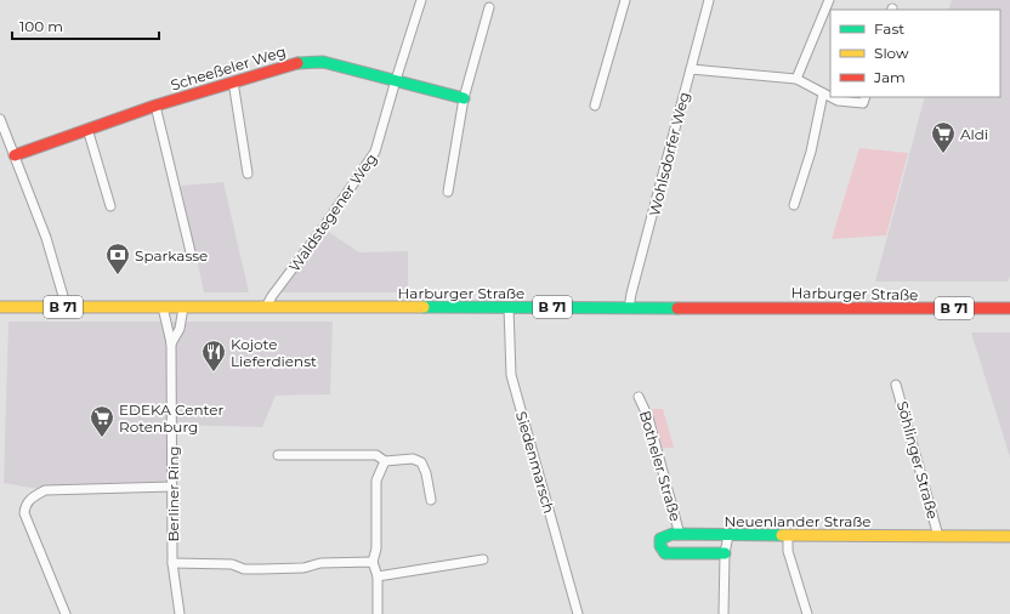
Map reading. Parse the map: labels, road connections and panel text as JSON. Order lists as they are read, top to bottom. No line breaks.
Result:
{"streets":{"main road":["Scheeßeler Weg","Harburger Straße","B 71","Neuenlander Straße"],"street":["Wohlsdorfer Weg","Waldstegener Weg","Söhlinger Straße","Siedenmarsch","Botheler Straße","Berliner Ring"]},"crossings":[["Scheeßeler Weg","Waldstegener Weg"],["Wohlsdorfer Weg","Harburger Straße"],["Waldstegener Weg","Harburger Straße"],["Harburger Straße","Siedenmarsch"],["Harburger Straße","Berliner Ring"],["Söhlinger Straße","Neuenlander Straße"],["Botheler Straße","Neuenlander Straße"]],"places":{"supermarket":["Aldi","EDEKA Center Rotenburg"],"bank":["Sparkasse"],"restaurant":["Kojote Lieferdienst"]},"legend":["Fast","Slow","Jam"],"scale_bar":"100 m"}
